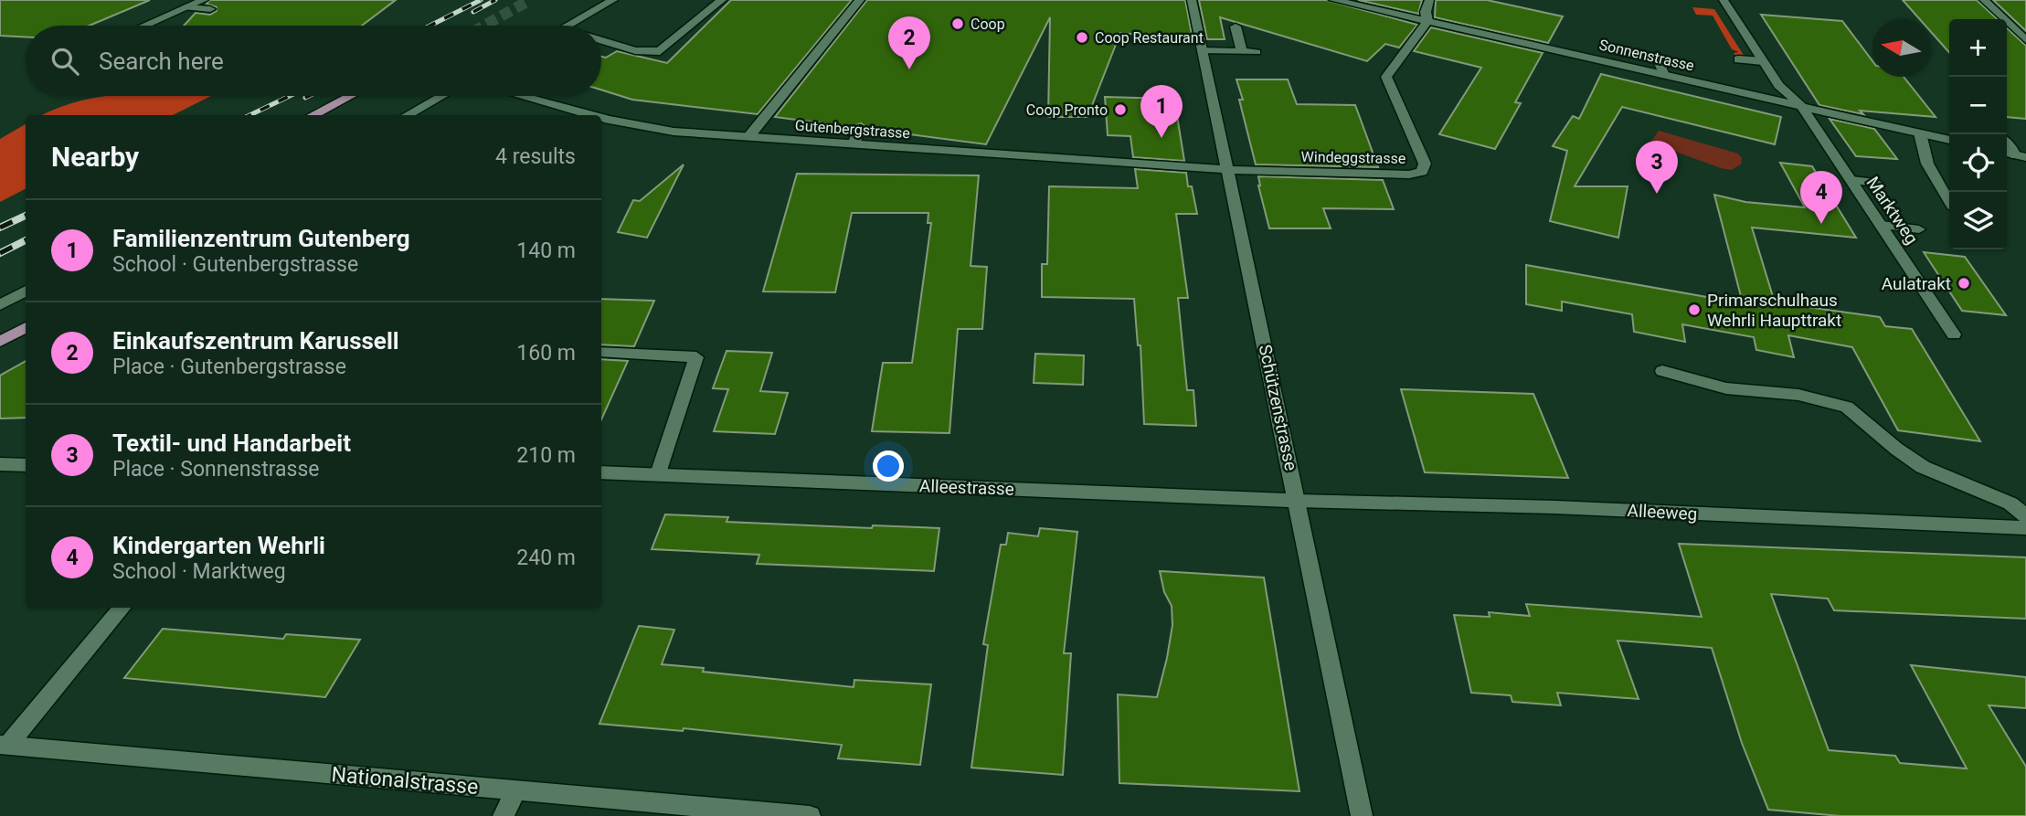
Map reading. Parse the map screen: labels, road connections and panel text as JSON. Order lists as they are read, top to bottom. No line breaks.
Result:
{"streets":{"street":["Sonnenstrasse","Gutenbergstrasse","Windeggstrasse","Marktweg","Schützenstrasse","Alleestrasse","Alleeweg","Nationalstrasse"]},"crossings":[["Sonnenstrasse","Windeggstrasse"],["Sonnenstrasse","Marktweg"],["Gutenbergstrasse","Windeggstrasse"],["Gutenbergstrasse","Schützenstrasse"],["Windeggstrasse","Schützenstrasse"],["Schützenstrasse","Alleestrasse"],["Schützenstrasse","Alleeweg"],["Alleestrasse","Alleeweg"]],"places":["Coop","Coop Restaurant","Coop Pronto","Aulatrakt","Primarschulhaus Wehrli Haupttrakt"],"north":"left","page":{"pins":["2","1","3","4"],"map_buttons":["+","−"],"search":"Search here","heading":["Nearby","4 results"],"list":[{"mark":"1","name":"Familienzentrum Gutenberg","note":"School · Gutenbergstrasse","value":"140 m"},{"mark":"2","name":"Einkaufszentrum Karussell","note":"Place · Gutenbergstrasse","value":"160 m"},{"mark":"3","name":"Textil- und Handarbeit","note":"Place · Sonnenstrasse","value":"210 m"},{"mark":"4","name":"Kindergarten Wehrli","note":"School · Marktweg","value":"240 m"}]}}
